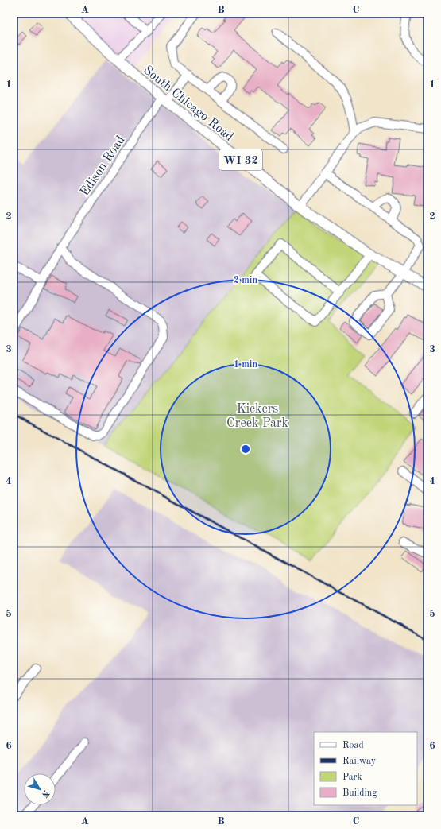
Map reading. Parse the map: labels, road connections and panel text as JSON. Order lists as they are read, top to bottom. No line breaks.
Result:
{"streets":{"main road":["South Chicago Road","WI 32"],"street":["Edison Road"]},"crossings":[["South Chicago Road","Edison Road"]],"parks":["Kickers Creek Park"],"legend":["Road","Railway","Park","Building"],"north":"bottom right","grid":{"columns":["A","B","C"],"rows":["1","2","3","4","5","6"]},"rings":["2 min","1 min"]}
